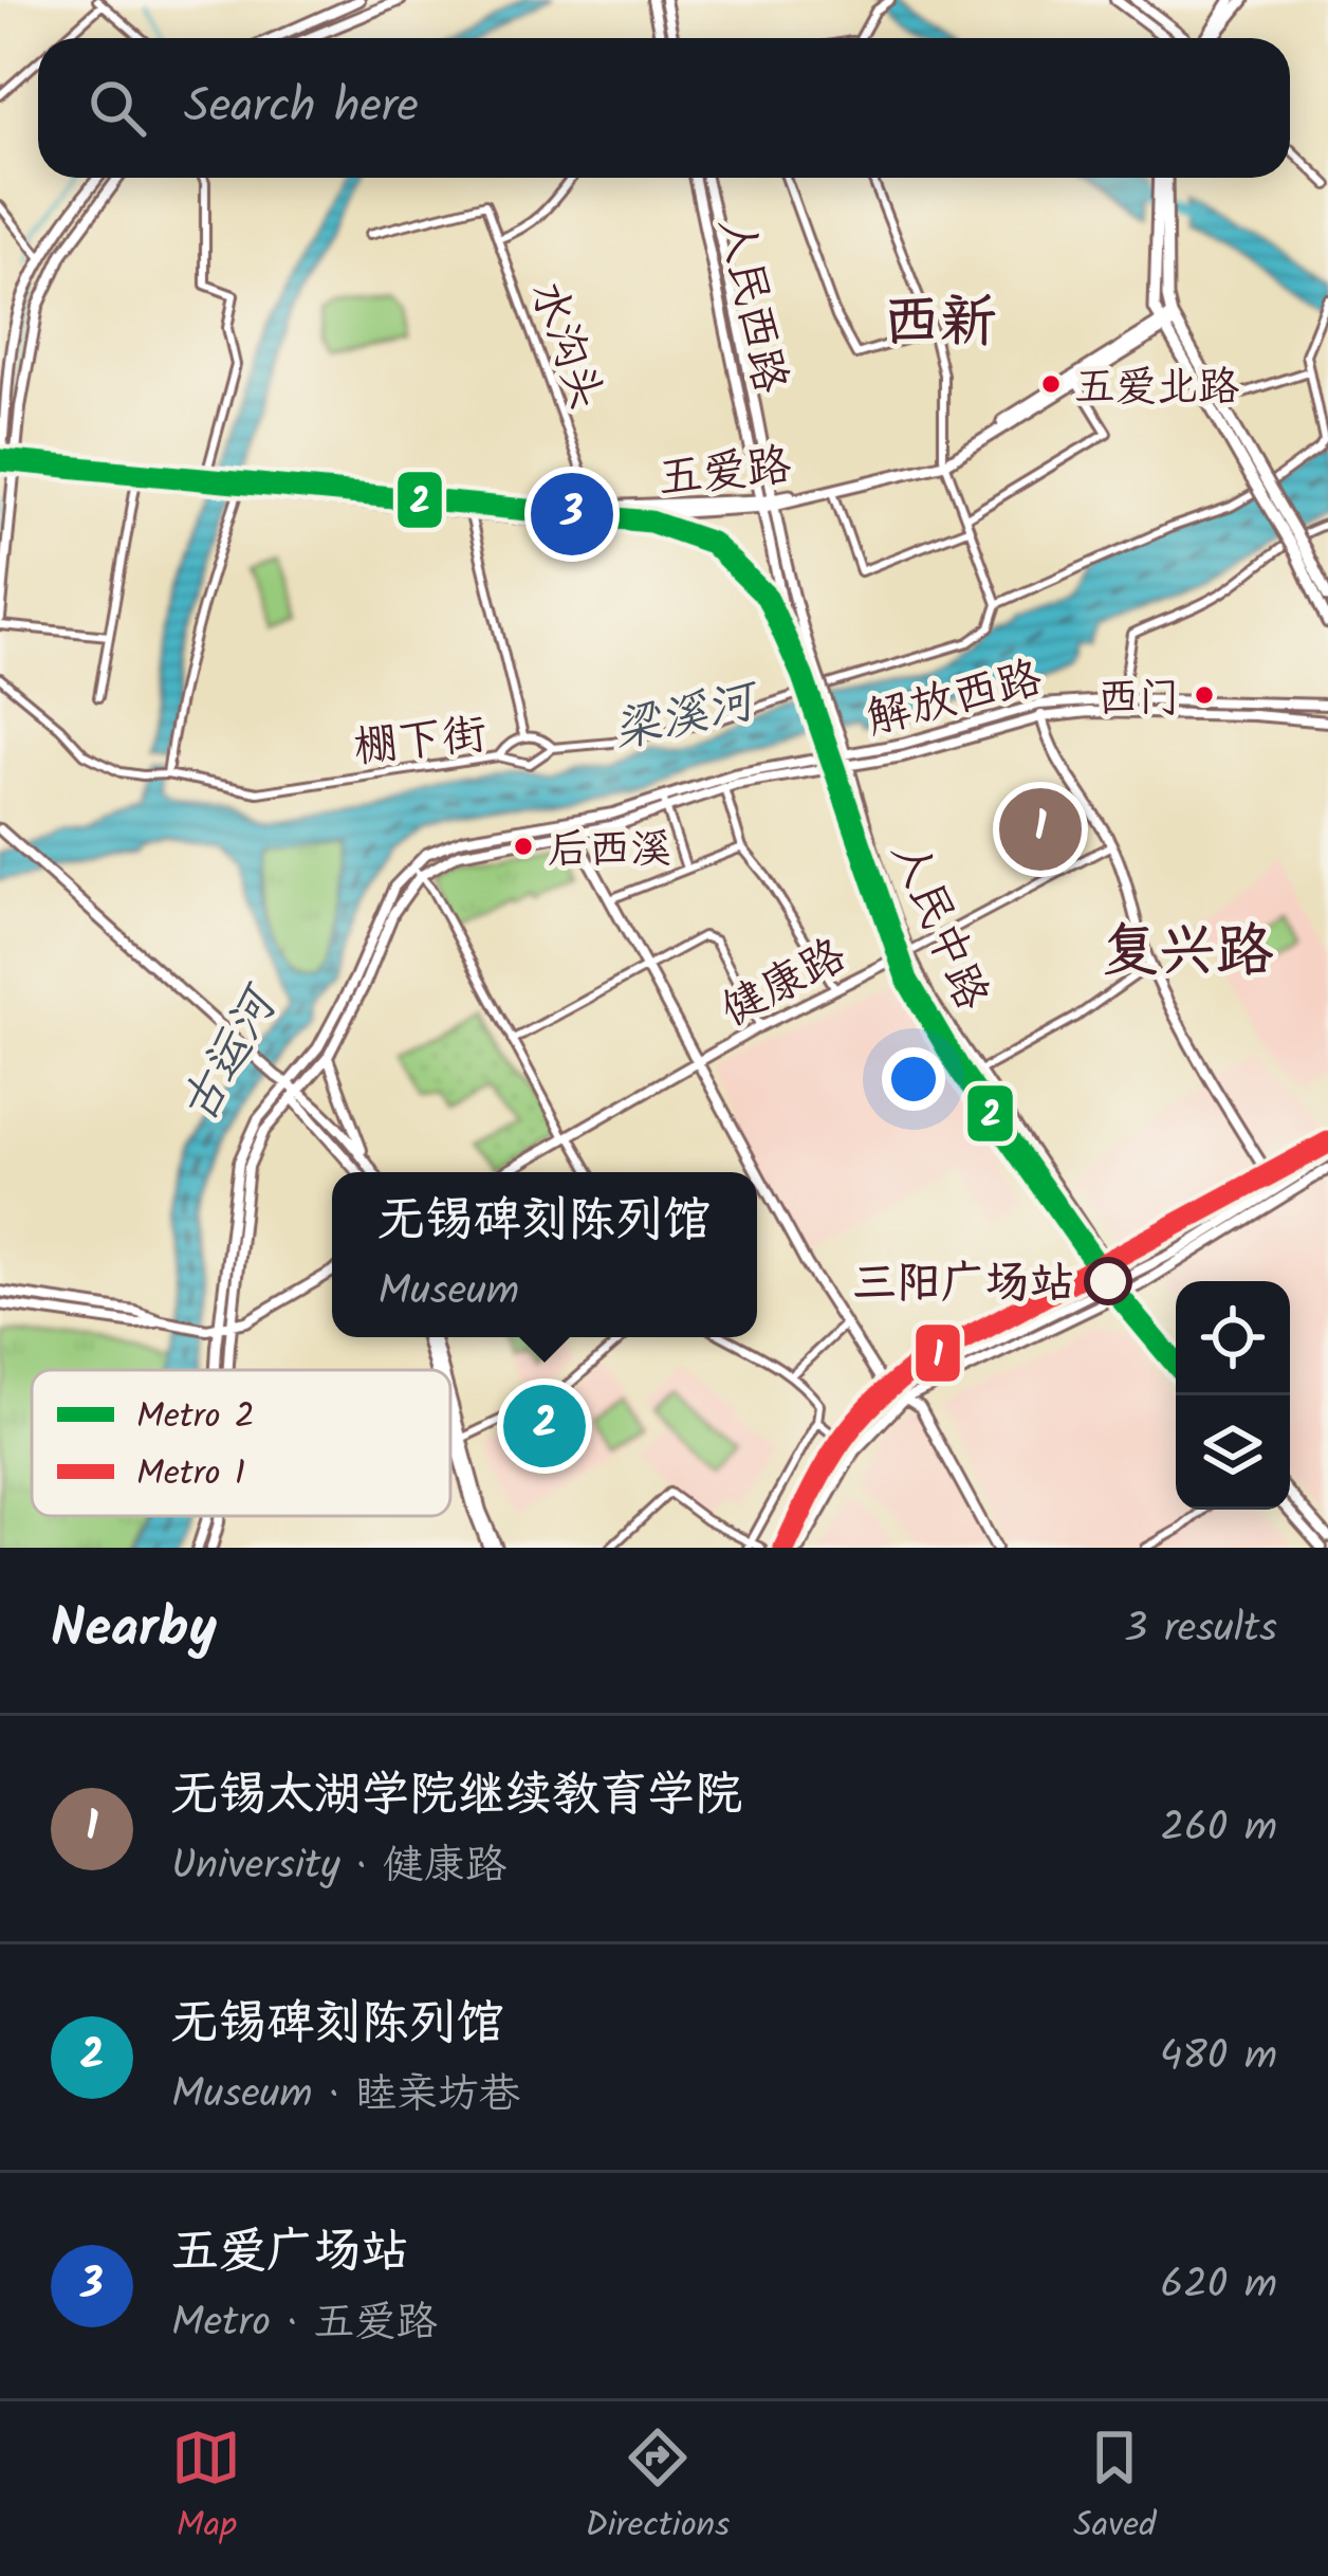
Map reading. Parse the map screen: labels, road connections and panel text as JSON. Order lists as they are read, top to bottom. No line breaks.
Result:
{"streets":{"main road":["人民西路","五爱路","解放西路","人民中路","健康路"],"street":["水沟头","棚下街"]},"crossings":[["人民西路","五爱路"],["人民西路","人民中路"],["水沟头","五爱路"],["解放西路","人民中路"],["人民中路","健康路"]],"districts":["西新","复兴路"],"water":["梁溪河","古运河"],"places":["五爱北路","西门","后西溪","三阳广场站"],"lines":["metro line 2","metro line 1"],"legend":["Metro 2","Metro 1"],"page":{"search":"Search here","pins":["3","1","2"],"popup":["无锡碑刻陈列馆","Museum"],"heading":["Nearby","3 results"],"list":[{"mark":"1","name":"无锡太湖学院继续教育学院","note":"University · 健康路","value":"260 m"},{"mark":"2","name":"无锡碑刻陈列馆","note":"Museum · 睦亲坊巷","value":"480 m"},{"mark":"3","name":"五爱广场站","note":"Metro · 五爱路","value":"620 m"}],"nav":["Map","Directions","Saved"]}}
